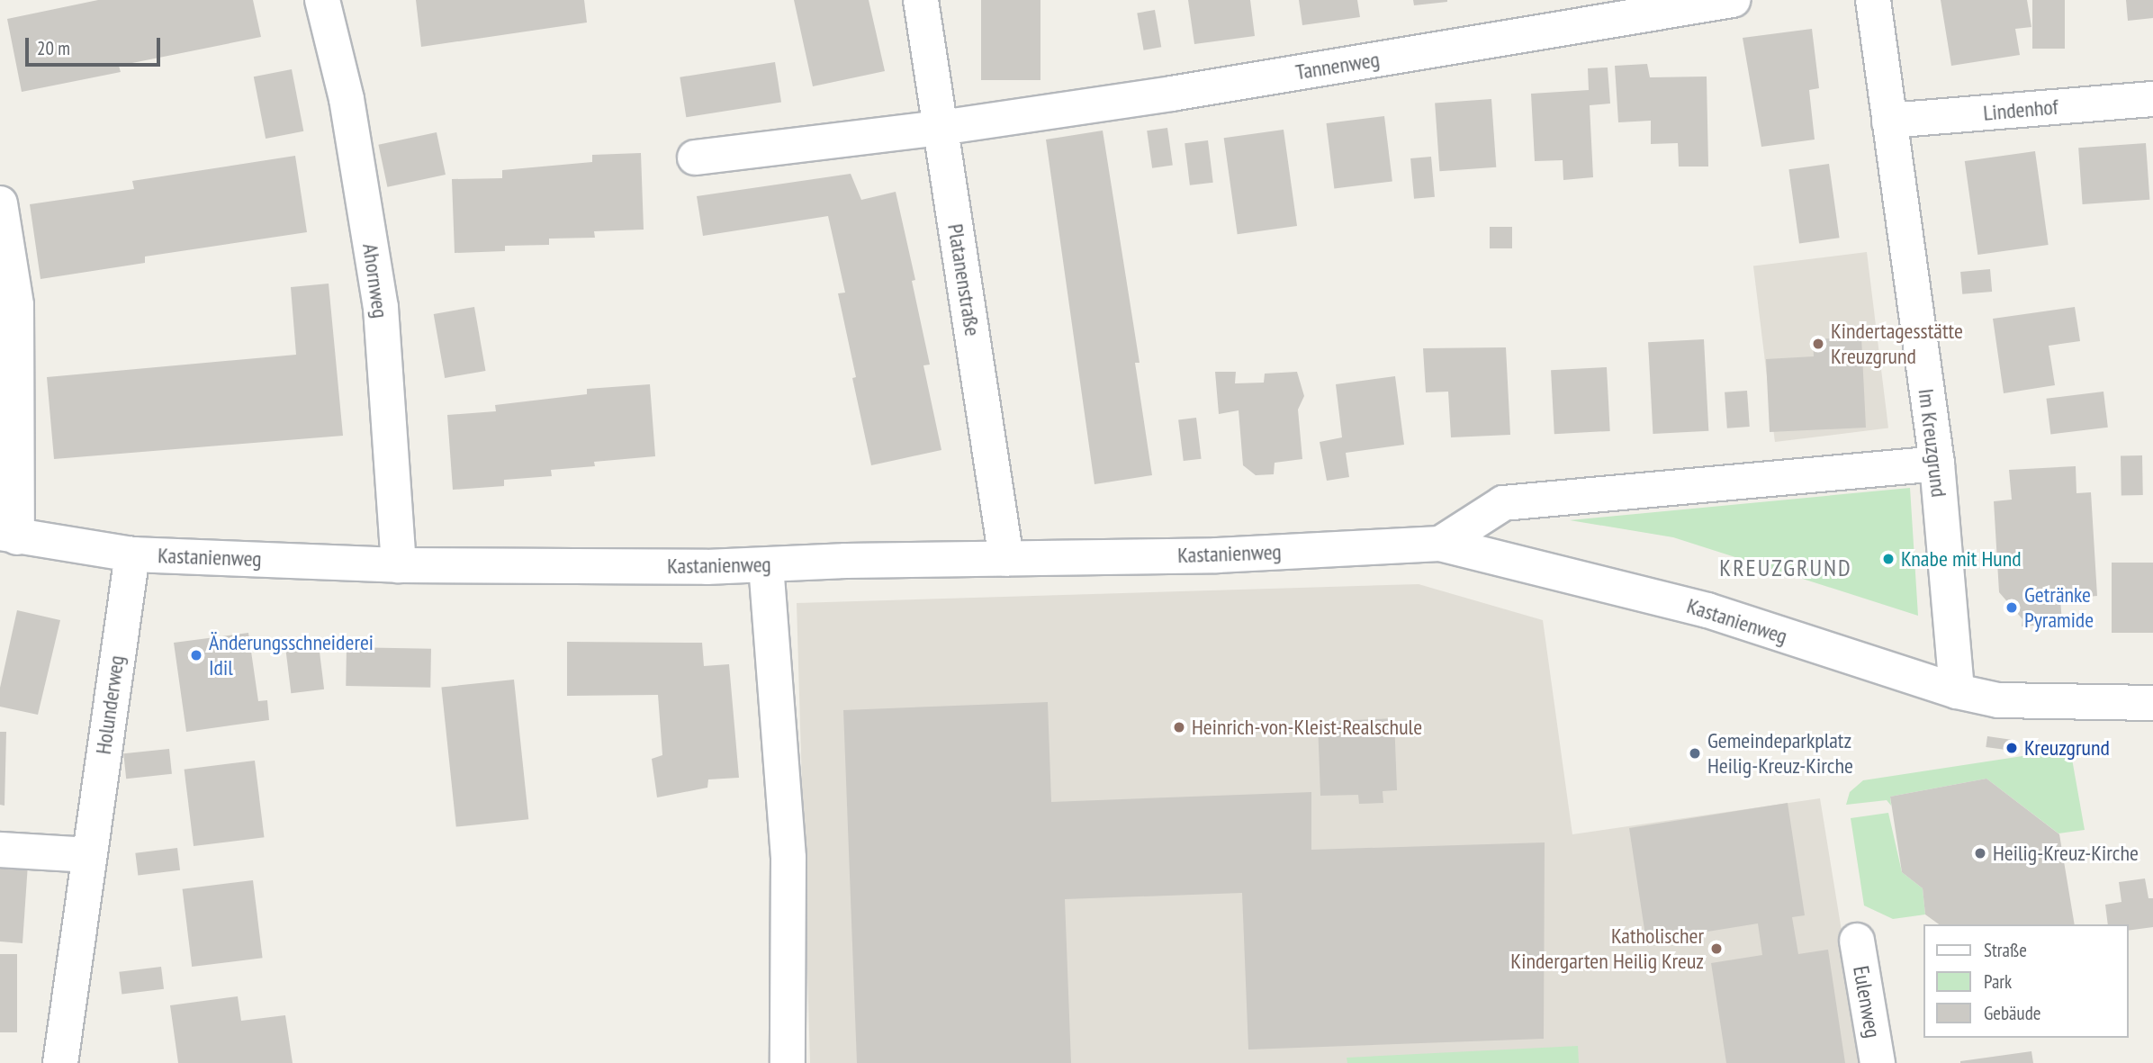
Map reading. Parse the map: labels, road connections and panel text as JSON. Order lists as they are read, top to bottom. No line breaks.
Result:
{"streets":{"street":["Tannenweg","Lindenhof","Platanenstraße","Ahornweg","Im Kreuzgrund","Kastanienweg","Holunderweg","Eulenweg"]},"crossings":[["Tannenweg","Platanenstraße"],["Lindenhof","Im Kreuzgrund"],["Platanenstraße","Kastanienweg"],["Ahornweg","Kastanienweg"],["Im Kreuzgrund","Kastanienweg"],["Kastanienweg","Holunderweg"]],"districts":["KREUZGRUND"],"places":["Kindertagesstätte Kreuzgrund","Knabe mit Hund","Getränke Pyramide","Änderungsschneiderei Idil","Heinrich-von-Kleist-Realschule","Kreuzgrund","Gemeindeparkplatz Heilig-Kreuz-Kirche","Heilig-Kreuz-Kirche","Katholischer Kindergarten Heilig Kreuz"],"legend":["Straße","Park","Gebäude"],"scale_bar":"20 m"}
